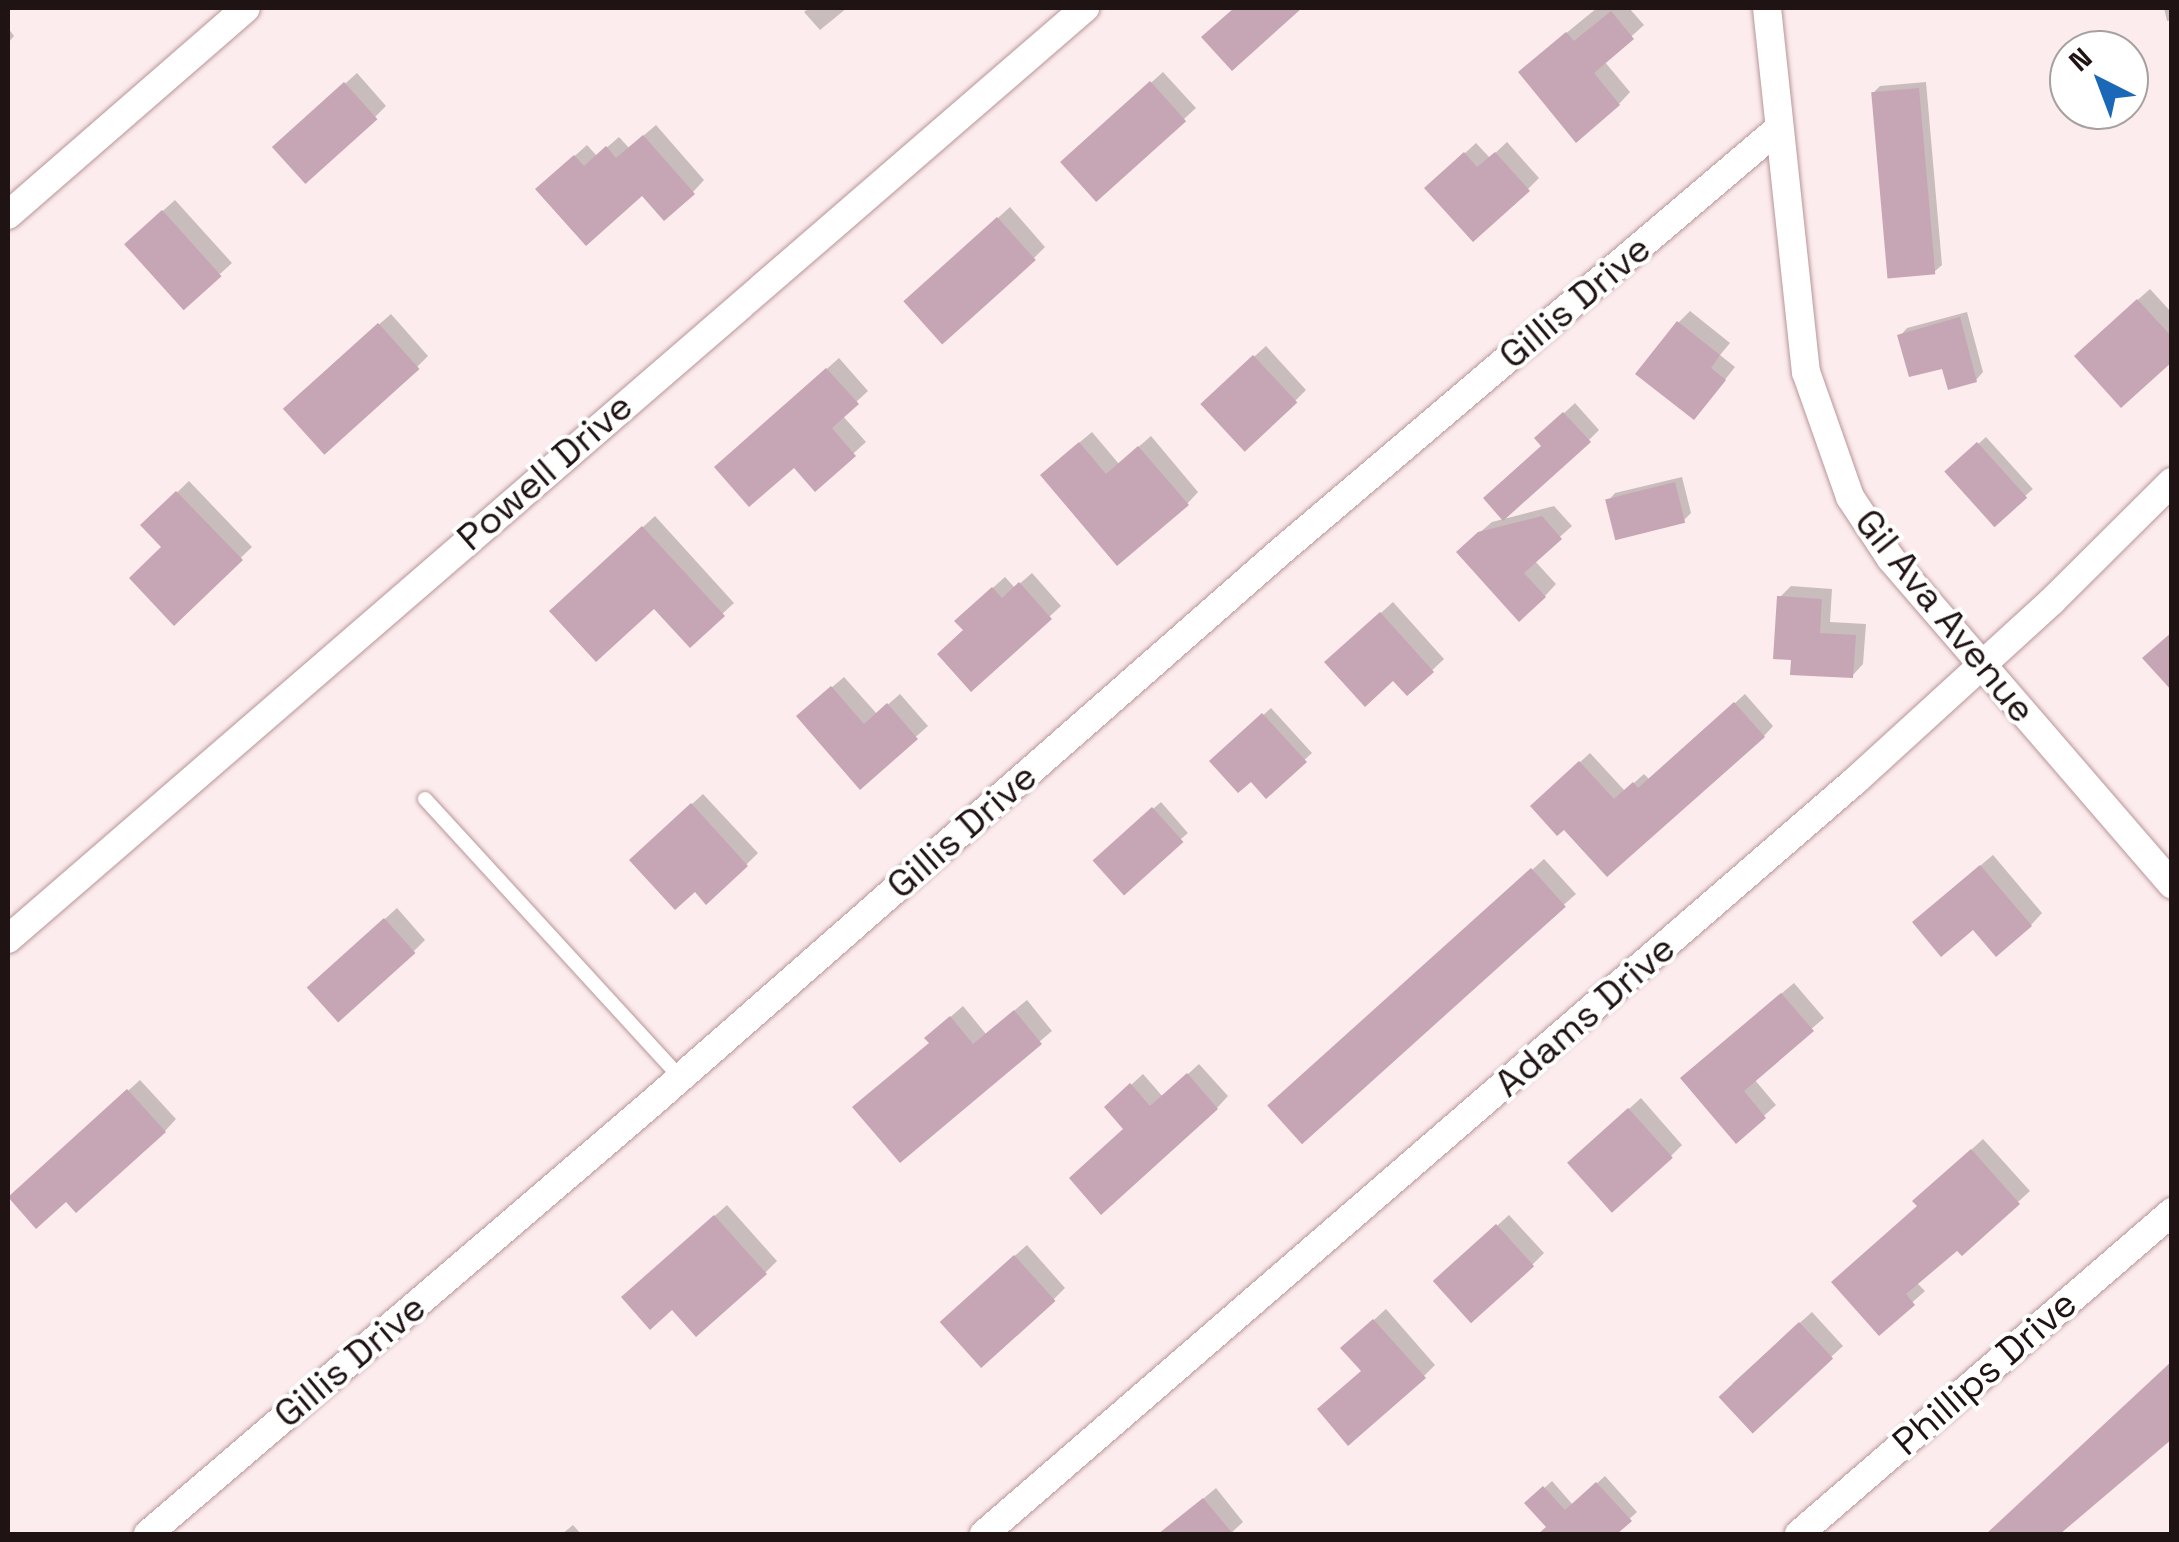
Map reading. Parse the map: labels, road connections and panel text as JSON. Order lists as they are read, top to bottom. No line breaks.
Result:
{"streets":{"street":["Gillis Drive","Powell Drive","Gil Ava Avenue","Adams Drive","Phillips Drive"]},"crossings":[["Gillis Drive","Gil Ava Avenue"],["Gil Ava Avenue","Adams Drive"]],"north":"top left"}
